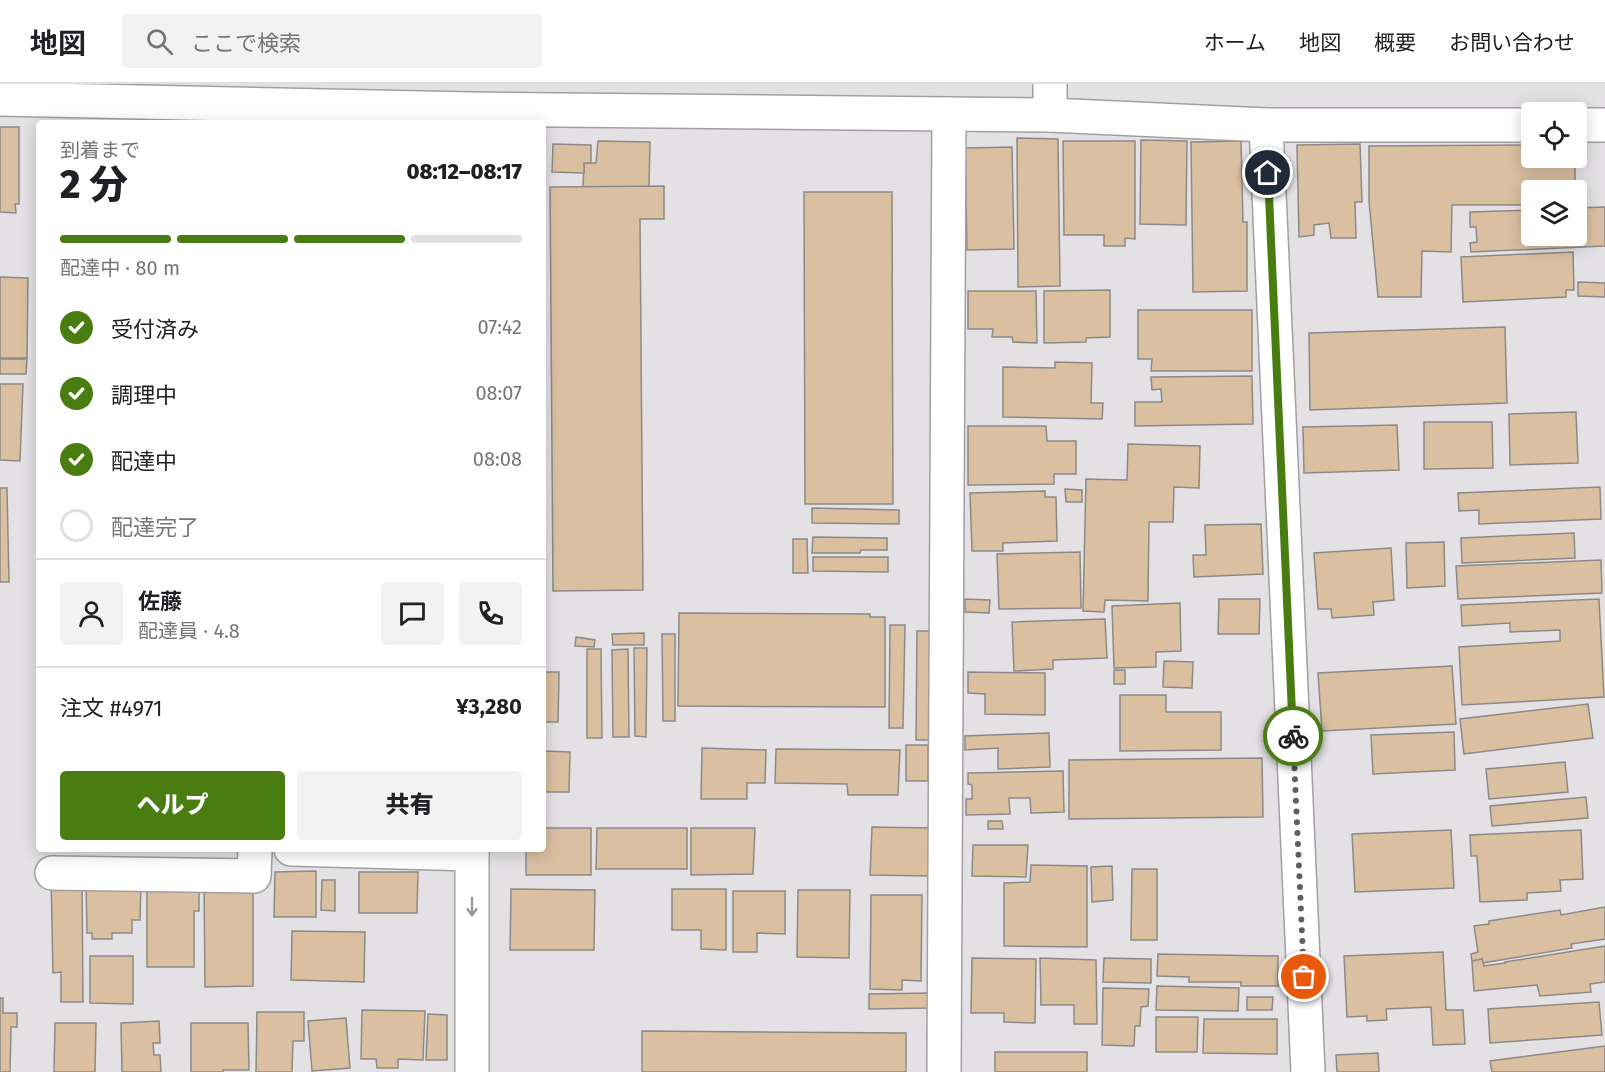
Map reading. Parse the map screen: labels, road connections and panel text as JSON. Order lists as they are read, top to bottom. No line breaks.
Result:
{"page":{"header":"地図","search":"ここで検索","nav":["ホーム","地図","概要","お問い合わせ"],"heading":["2 分","到着まで","08:12–08:17"],"panel":["佐藤","配達員 · 4.8","注文 #4971","¥3,280"],"bar":"配達中 · 80 m","list":[["受付済み","07:42"],["調理中","08:07"],["配達中","08:08"],"配達完了"],"buttons":["ヘルプ","共有"]}}
